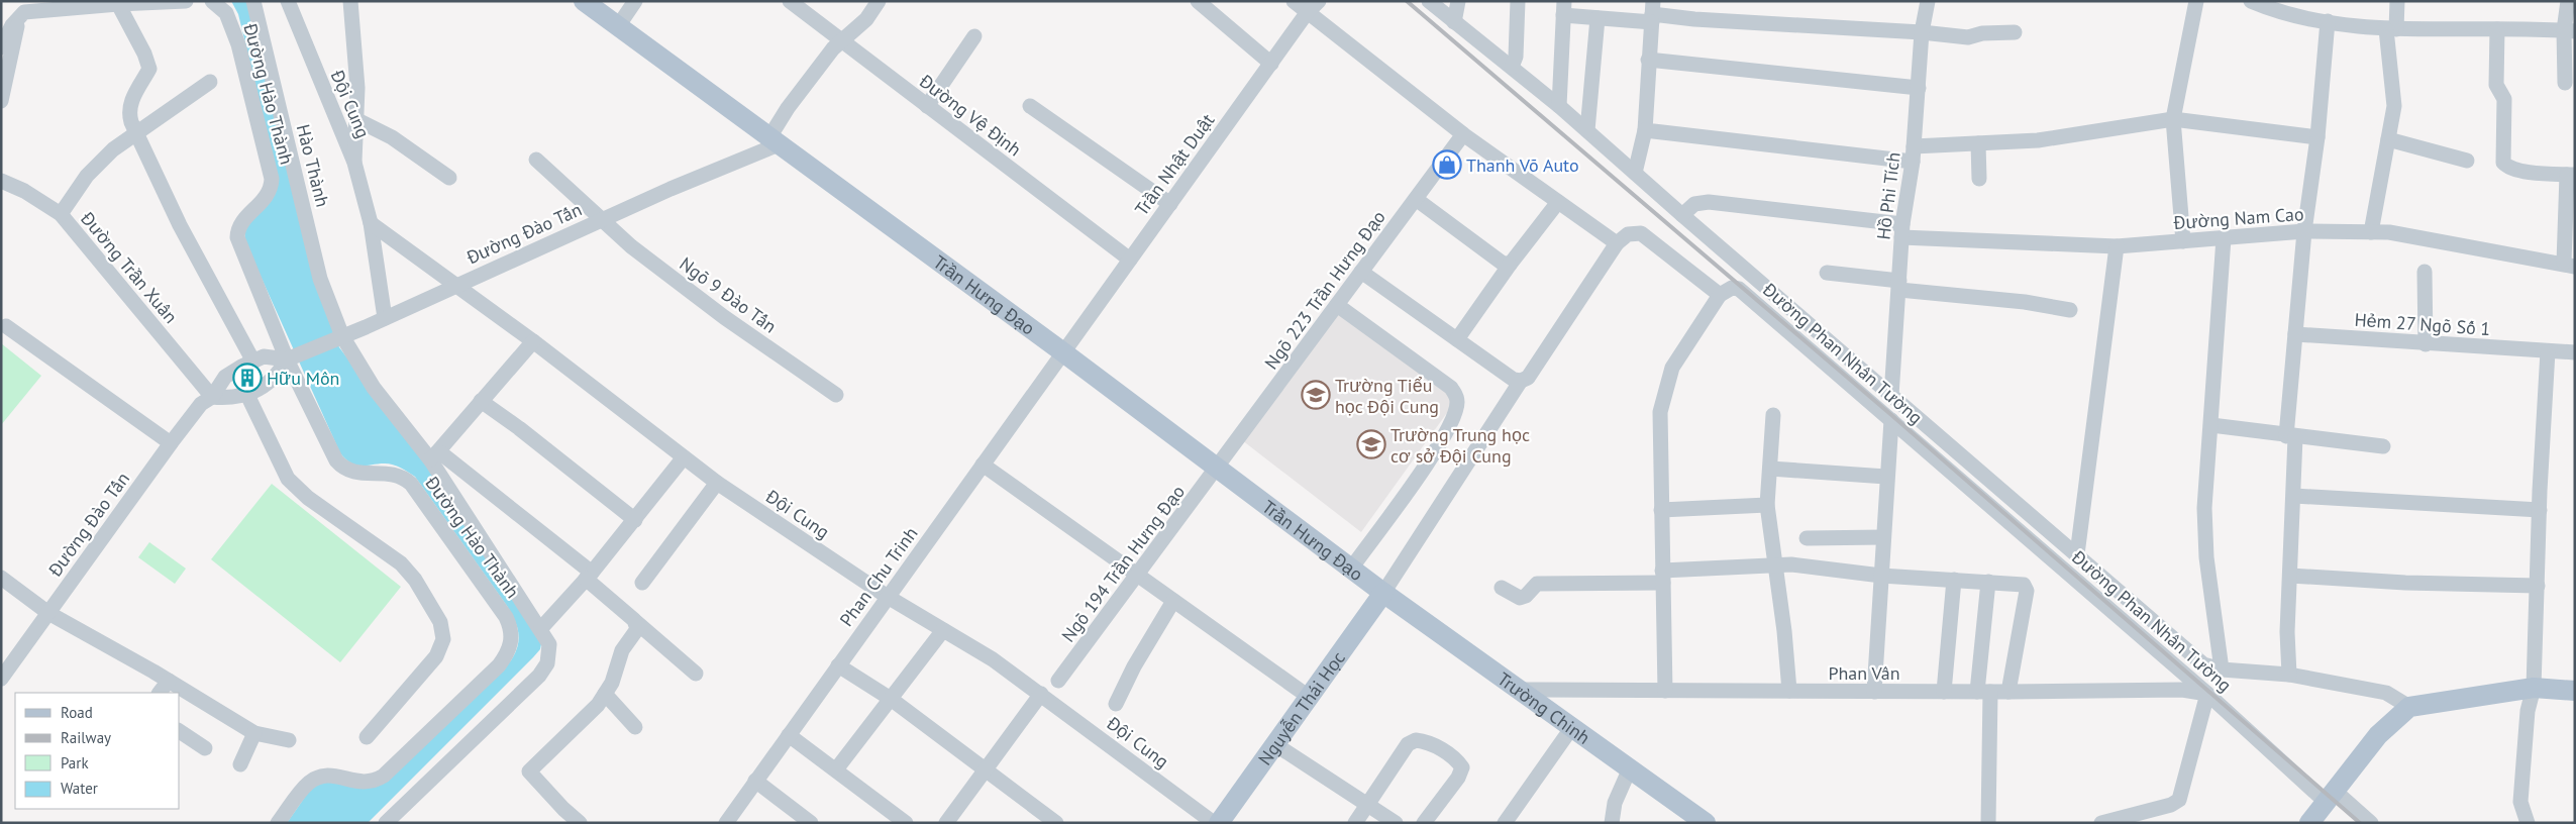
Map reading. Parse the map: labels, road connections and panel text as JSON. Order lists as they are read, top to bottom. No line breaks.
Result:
{"streets":{"main road":["Trần Hưng Đạo","Nguyễn Thái Học","Trường Chinh"],"street":["Đường Hào Thành","Đội Cung","Đường Vệ Định","Trần Nhật Duật","Hào Thành","Hồ Phi Tích","Đường Nam Cao","Đường Đào Tấn","Đường Trần Xuân","Ngõ 223 Trần Hưng Đạo","Ngõ 9 Đào Tấn","Hẻm 27 Ngõ Số 1","Đường Phan Nhân Tường","Ngõ 194 Trần Hưng Đạo","Phan Chu Trinh","Phan Vân"]},"crossings":[["Đường Hào Thành","Đường Đào Tấn"],["Đội Cung","Đường Đào Tấn"],["Đội Cung","Phan Chu Trinh"],["Đường Vệ Định","Trần Nhật Duật"],["Trần Nhật Duật","Trần Hưng Đạo"],["Trần Nhật Duật","Phan Chu Trinh"],["Hào Thành","Đường Đào Tấn"],["Hồ Phi Tích","Đường Nam Cao"],["Đường Đào Tấn","Đường Trần Xuân"],["Đường Đào Tấn","Ngõ 9 Đào Tấn"],["Đường Đào Tấn","Trần Hưng Đạo"],["Ngõ 223 Trần Hưng Đạo","Trần Hưng Đạo"],["Ngõ 223 Trần Hưng Đạo","Ngõ 194 Trần Hưng Đạo"],["Trần Hưng Đạo","Ngõ 194 Trần Hưng Đạo"],["Trần Hưng Đạo","Phan Chu Trinh"],["Trần Hưng Đạo","Nguyễn Thái Học"],["Trần Hưng Đạo","Trường Chinh"],["Đường Phan Nhân Tường","Phan Vân"],["Phan Vân","Trường Chinh"],["Nguyễn Thái Học","Trường Chinh"]],"places":{"shop":["Thanh Võ Auto"],"building":["Hữu Môn"],"school or university":["Trường Tiểu học Đội Cung","Trường Trung học cơ sở Đội Cung"]},"legend":["Road","Railway","Park","Water"]}
